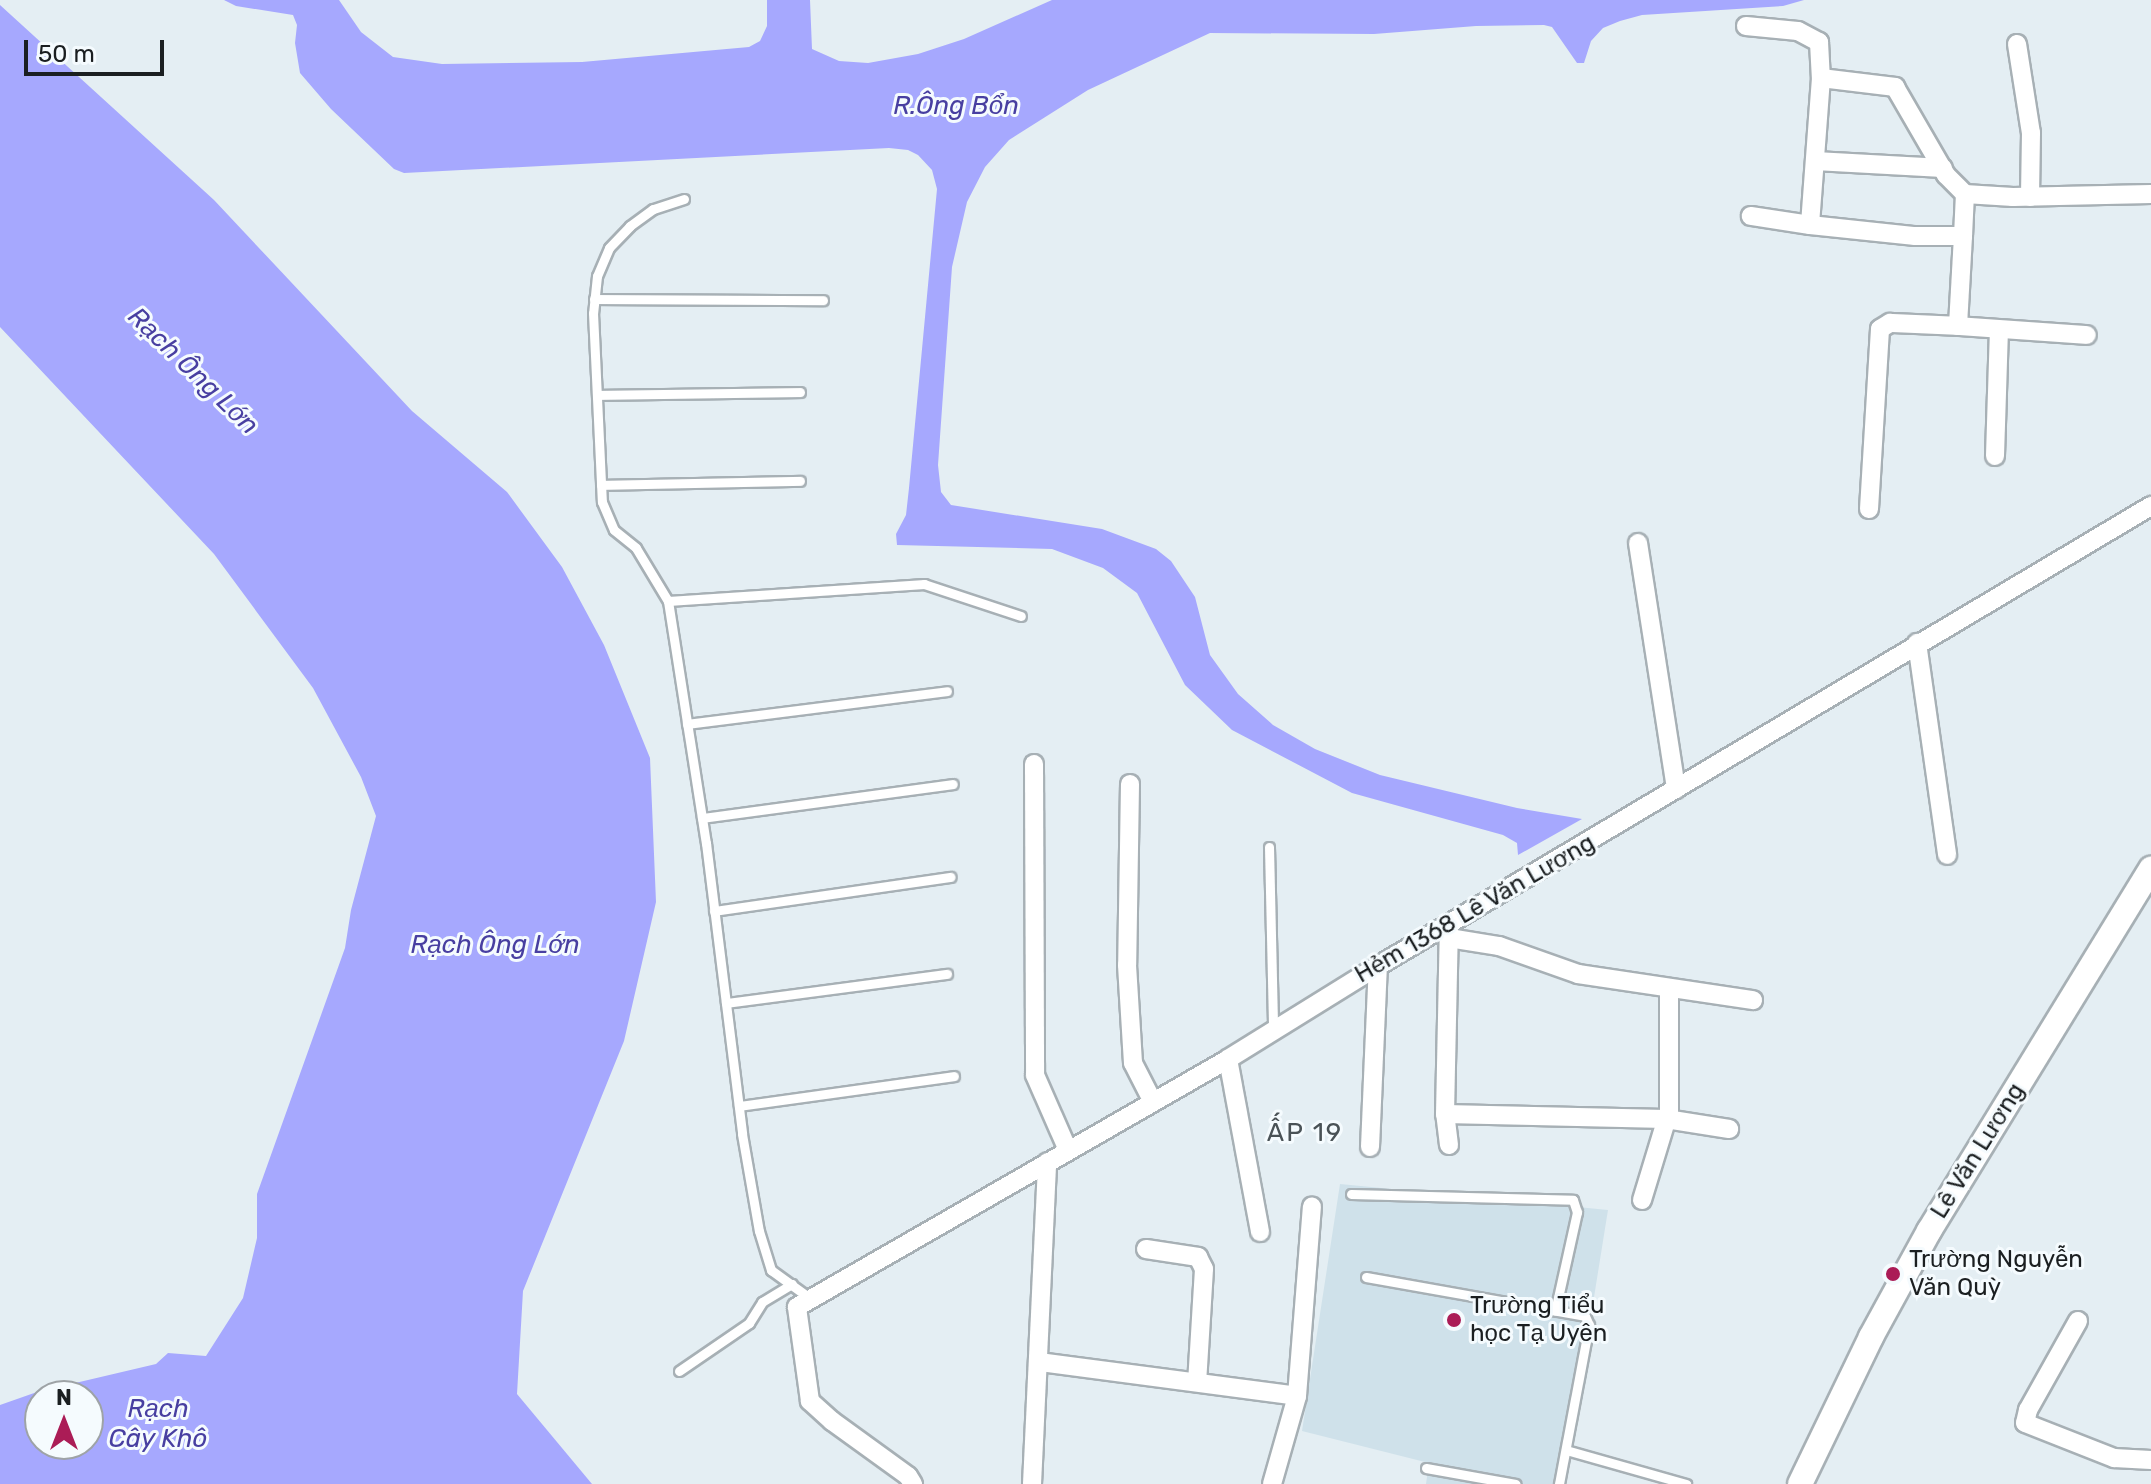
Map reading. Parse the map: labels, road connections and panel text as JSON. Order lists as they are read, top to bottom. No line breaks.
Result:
{"streets":{"main road":["Lê Văn Lương"],"street":["Hẻm 1368 Lê Văn Lương"]},"districts":["ẤP 19"],"water":["R.Ông Bổn","Rạch Ông Lớn","Rạch Cây Khô"],"places":["Trường Nguyễn Văn Quỳ","Trường Tiểu học Tạ Uyên"],"scale_bar":"50 m","north":"top"}
